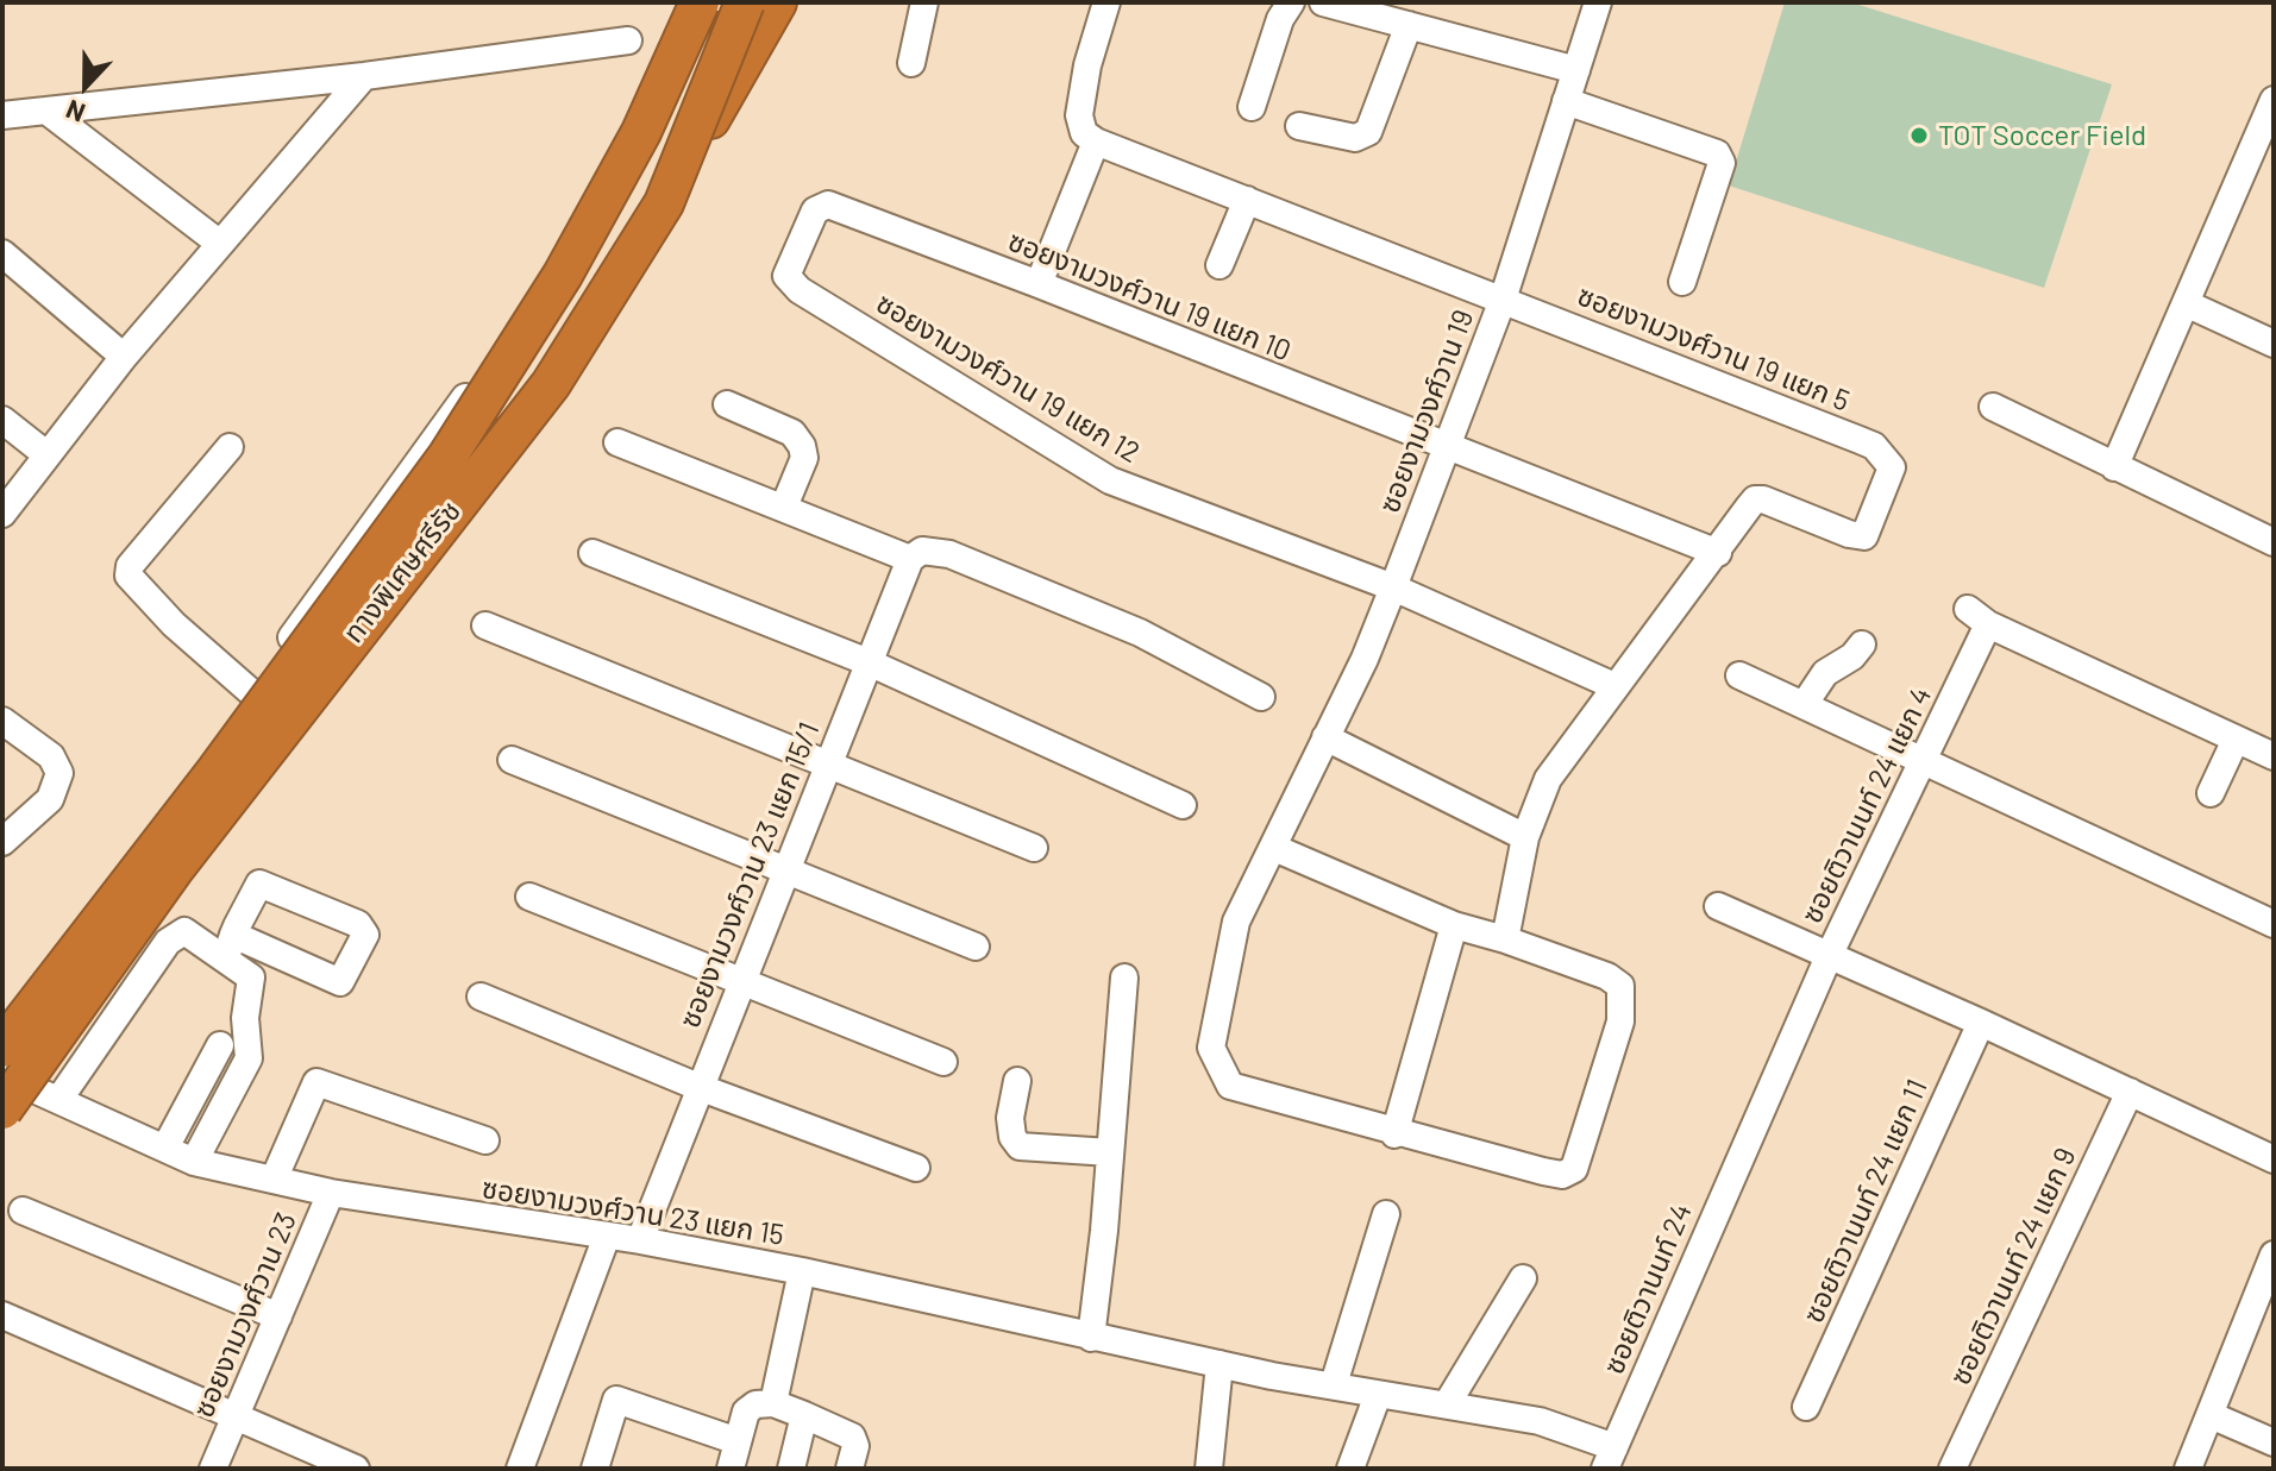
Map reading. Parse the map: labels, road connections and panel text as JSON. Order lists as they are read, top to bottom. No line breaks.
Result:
{"streets":{"highway":["ทางพิเศษศรีรัช"],"street":["ซอยงามวงศ์วาน 19 แยก 10","ซอยงามวงศ์วาน 19 แยก 5","ซอยงามวงศ์วาน 19 แยก 12","ซอยงามวงศ์วาน 19","ซอยติวานนท์ 24 แยก 4","ซอยงามวงศ์วาน 23 แยก 15/1","ซอยติวานนท์ 24 แยก 11","ซอยงามวงศ์วาน 23 แยก 15","ซอยติวานนท์ 24 แยก 9","ซอยติวานนท์ 24","ซอยงามวงศ์วาน 23"]},"crossings":[["ซอยงามวงศ์วาน 19 แยก 10","ซอยงามวงศ์วาน 19 แยก 5"],["ซอยงามวงศ์วาน 19 แยก 10","ซอยงามวงศ์วาน 19 แยก 12"],["ซอยงามวงศ์วาน 19 แยก 10","ซอยงามวงศ์วาน 19"],["ซอยงามวงศ์วาน 19 แยก 5","ซอยงามวงศ์วาน 19"],["ซอยงามวงศ์วาน 19 แยก 12","ซอยงามวงศ์วาน 19"],["ซอยติวานนท์ 24 แยก 4","ซอยติวานนท์ 24"],["ซอยงามวงศ์วาน 23 แยก 15/1","ซอยงามวงศ์วาน 23 แยก 15"],["ซอยงามวงศ์วาน 23 แยก 15","ซอยติวานนท์ 24"],["ซอยงามวงศ์วาน 23 แยก 15","ซอยงามวงศ์วาน 23"]],"places":["TOT Soccer Field"],"north":"bottom"}
